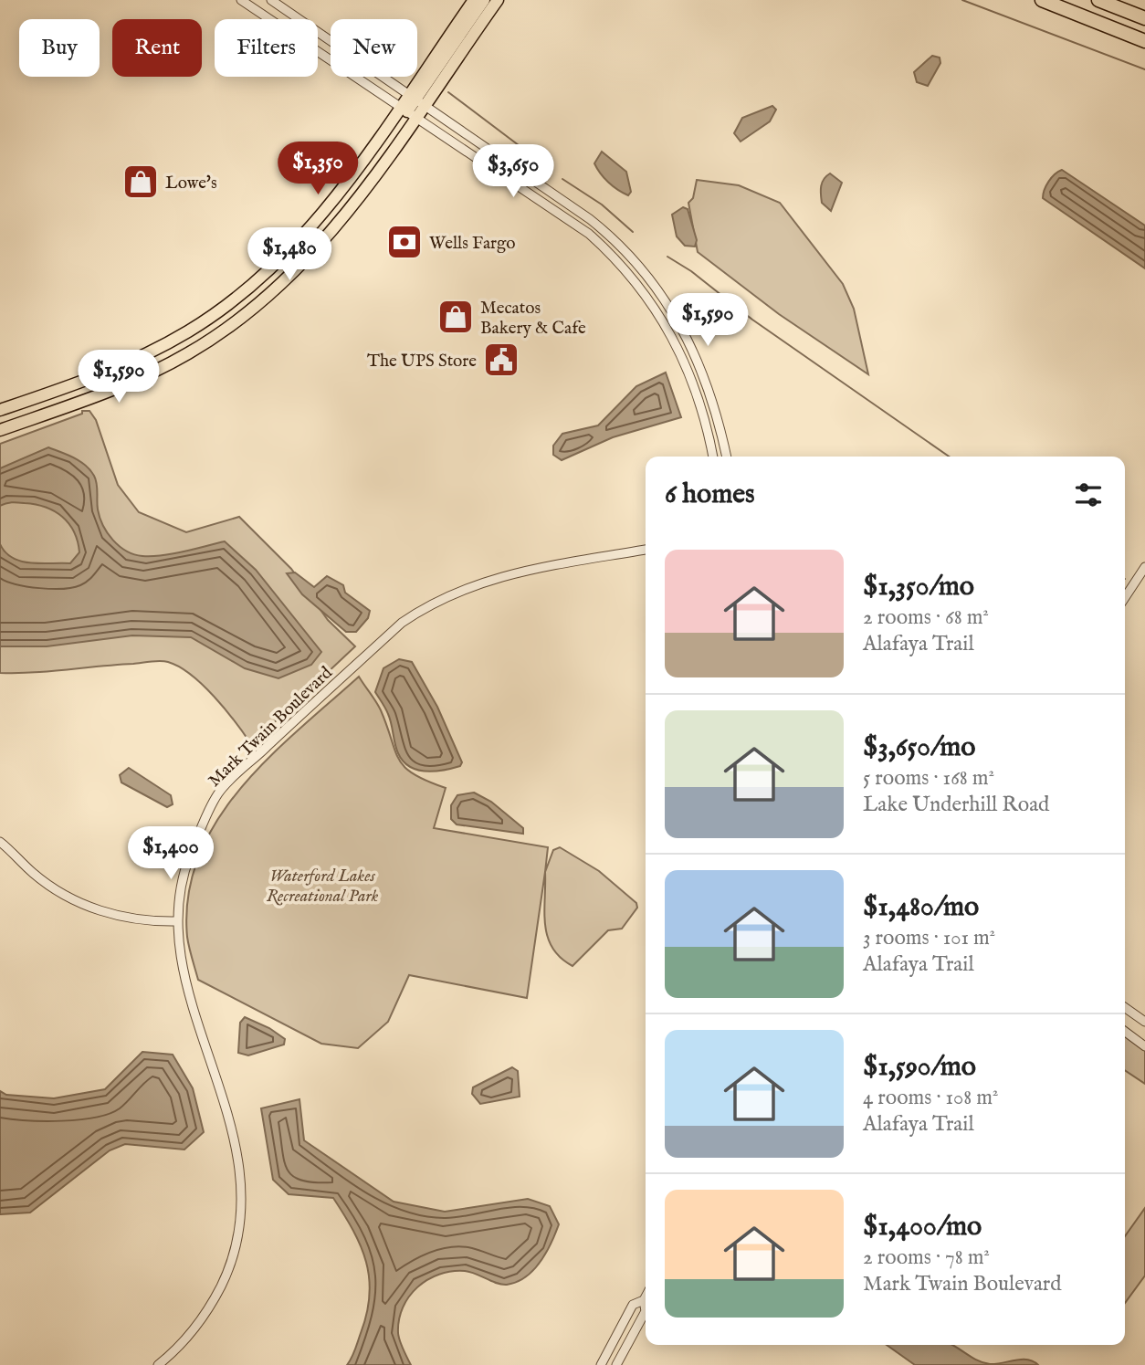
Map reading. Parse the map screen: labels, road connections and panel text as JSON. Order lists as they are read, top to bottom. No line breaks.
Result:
{"streets":{"street":["Mark Twain Boulevard"]},"parks":["Waterford Lakes Recreational Park"],"places":{"shop":["Lowe's","Mecatos Bakery & Cafe"],"bank":["Wells Fargo"],"public building":["The UPS Store"]},"page":{"chip":["Buy","Rent","Filters","New"],"price":["$1,350","$3,650","$1,480","$1,590","$1,590","$1,400"],"heading":"6 homes","list":[{"name":"$1,350/mo","note":"2 rooms · 68 m² · Alafaya Trail"},{"name":"$3,650/mo","note":"5 rooms · 168 m² · Lake Underhill Road"},{"name":"$1,480/mo","note":"3 rooms · 101 m² · Alafaya Trail"},{"name":"$1,590/mo","note":"4 rooms · 108 m² · Alafaya Trail"},{"name":"$1,400/mo","note":"2 rooms · 78 m² · Mark Twain Boulevard"}]}}
